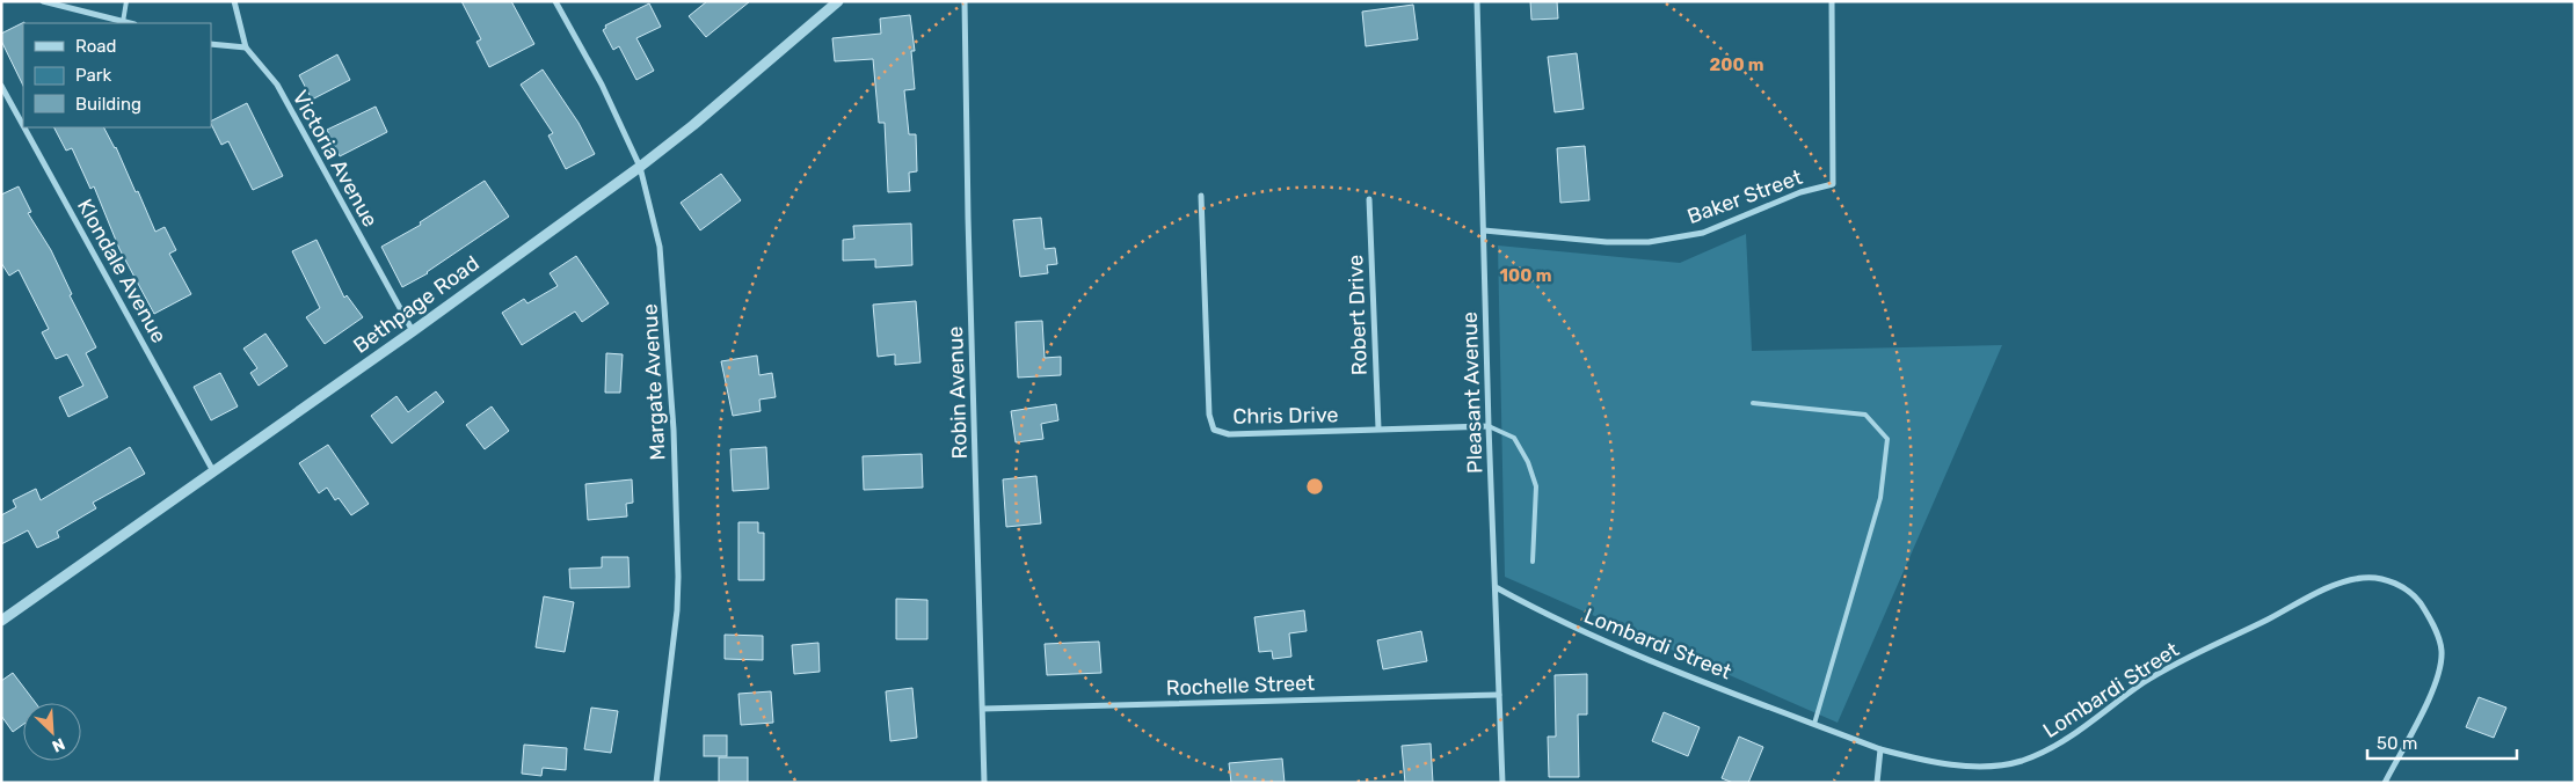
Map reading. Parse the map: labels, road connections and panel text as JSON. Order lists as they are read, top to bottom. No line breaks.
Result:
{"streets":{"street":["Victoria Avenue","Baker Street","Klondale Avenue","Bethpage Road","Robert Drive","Margate Avenue","Robin Avenue","Pleasant Avenue","Chris Drive","Lombardi Street","Rochelle Street"]},"crossings":[["Victoria Avenue","Bethpage Road"],["Baker Street","Pleasant Avenue"],["Klondale Avenue","Bethpage Road"],["Bethpage Road","Margate Avenue"],["Robert Drive","Chris Drive"],["Robin Avenue","Rochelle Street"],["Pleasant Avenue","Chris Drive"],["Pleasant Avenue","Lombardi Street"],["Pleasant Avenue","Rochelle Street"]],"legend":["Road","Park","Building"],"scale_bar":"50 m","north":"bottom right","rings":["200 m","100 m"]}
